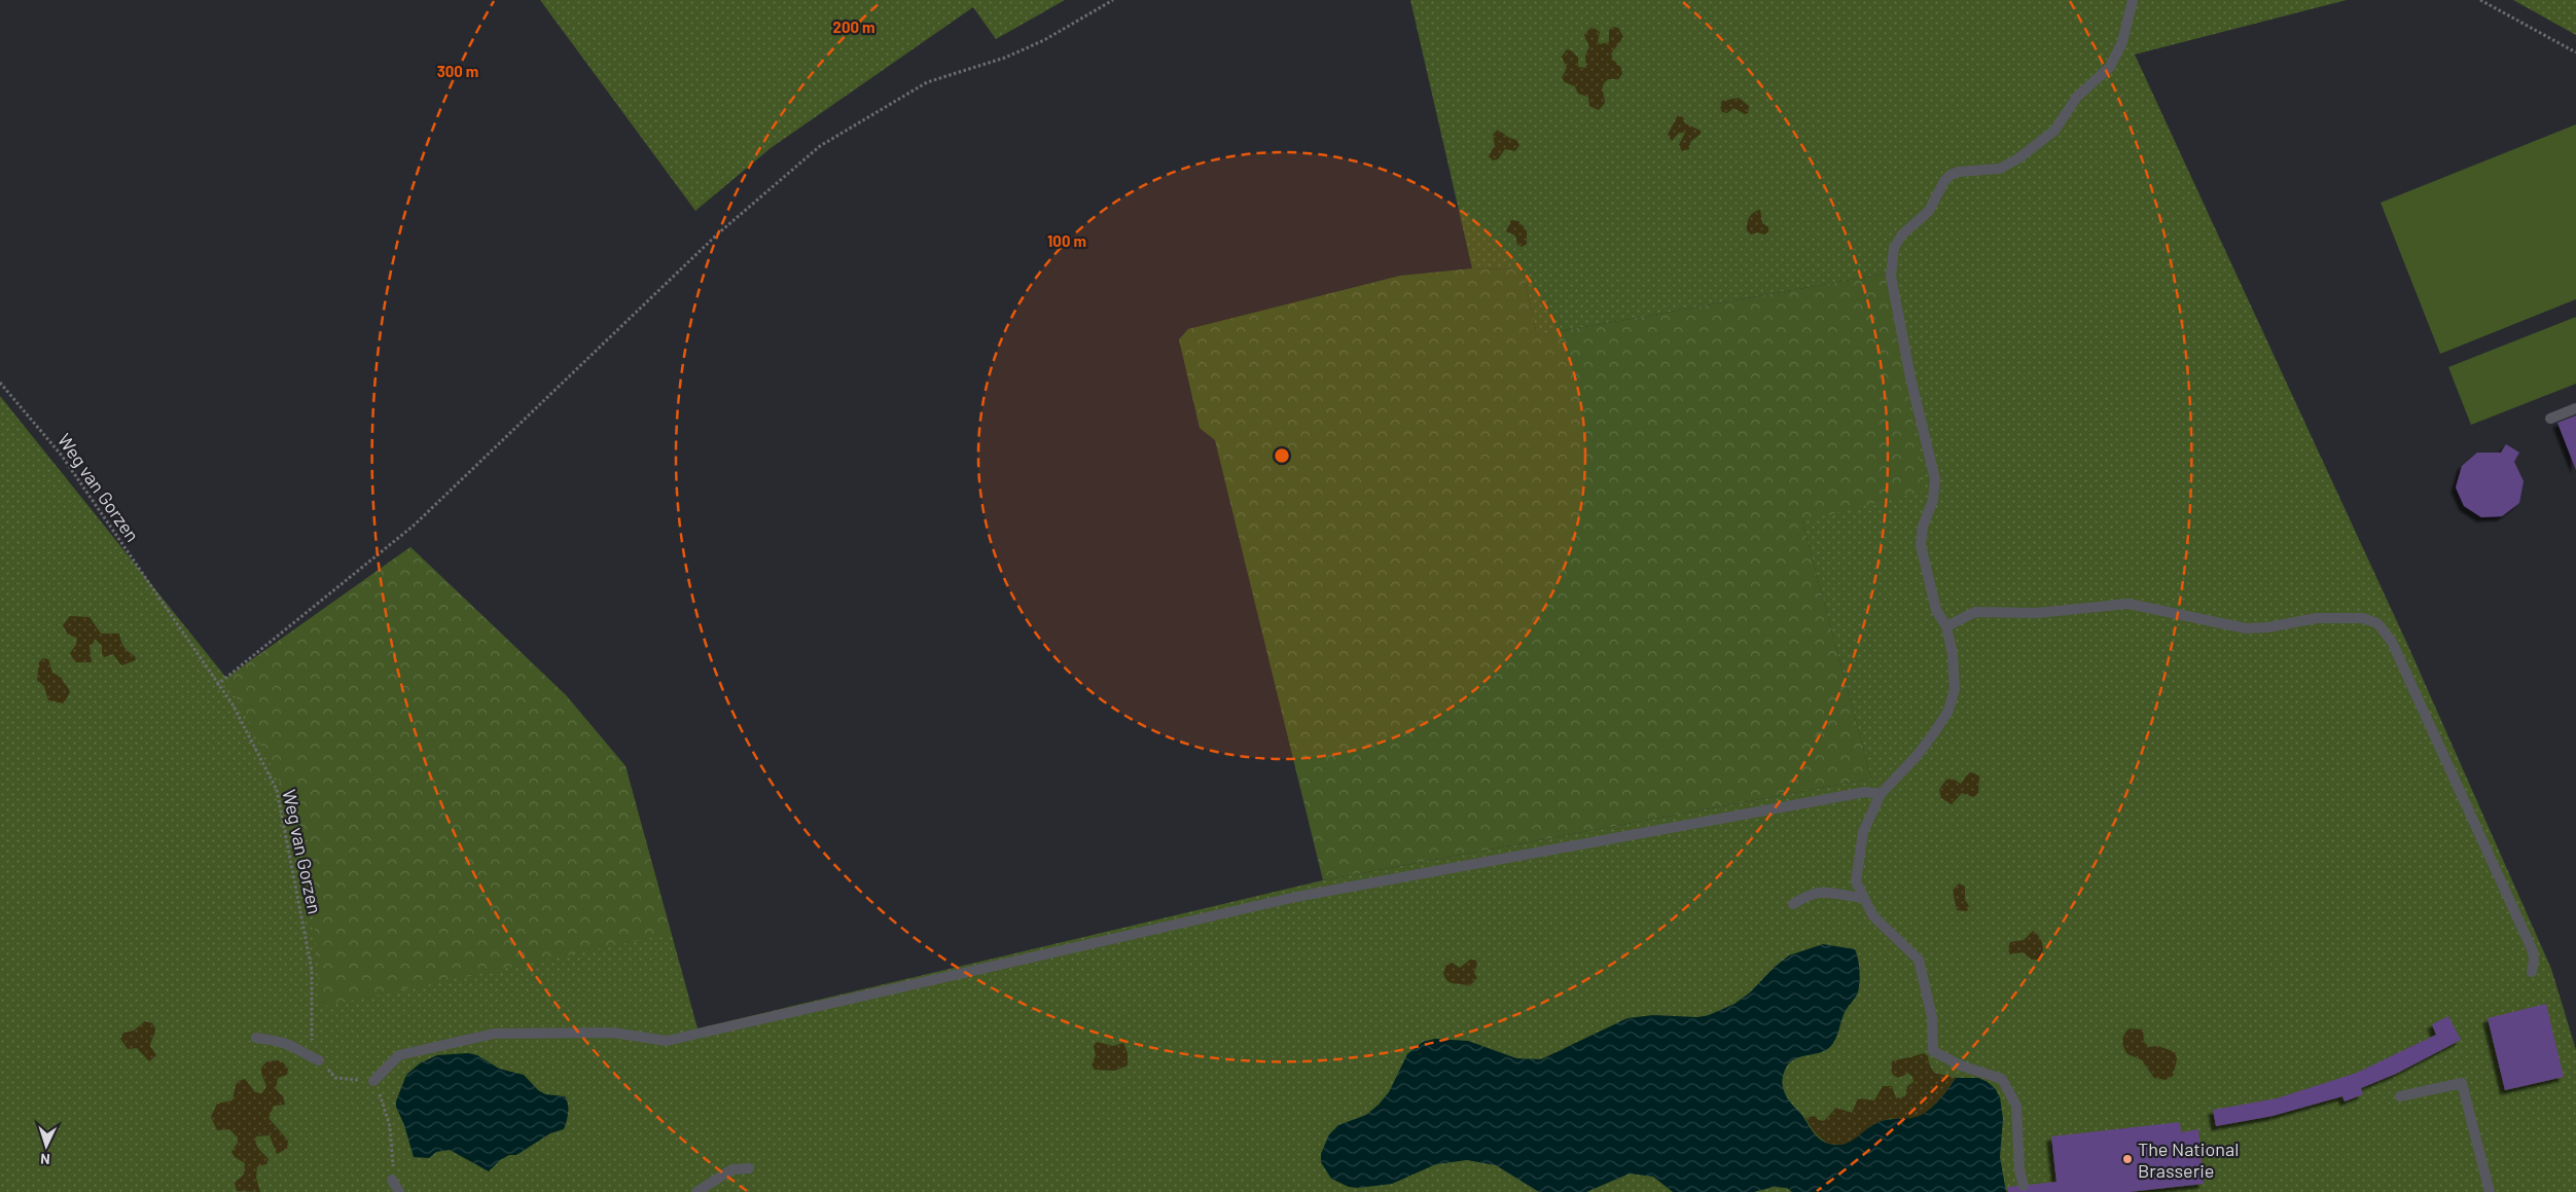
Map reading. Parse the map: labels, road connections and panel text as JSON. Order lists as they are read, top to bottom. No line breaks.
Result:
{"streets":{"path":["Weg van Gorzen"]},"places":["The National Brasserie"],"north":"bottom","rings":["200 m","300 m","100 m"]}
